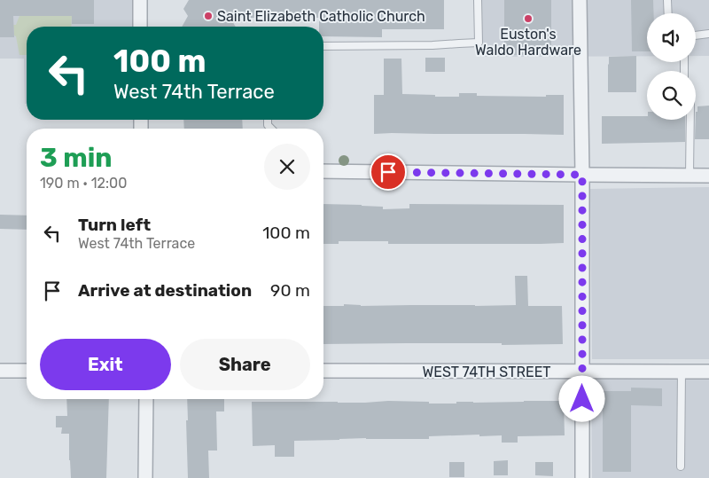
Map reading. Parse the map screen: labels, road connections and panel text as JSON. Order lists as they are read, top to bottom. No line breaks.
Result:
{"streets":{"street":["WEST 74TH STREET"]},"places":["Saint Elizabeth Catholic Church","Euston's Waldo Hardware"],"page":{"turn":["100 m","West 74th Terrace"],"heading":["3 min","190 m · 12:00"],"list":[{"name":"Turn left","note":"West 74th Terrace","value":"100 m"},{"name":"Arrive at destination","value":"90 m"}],"buttons":["Exit","Share"]}}
